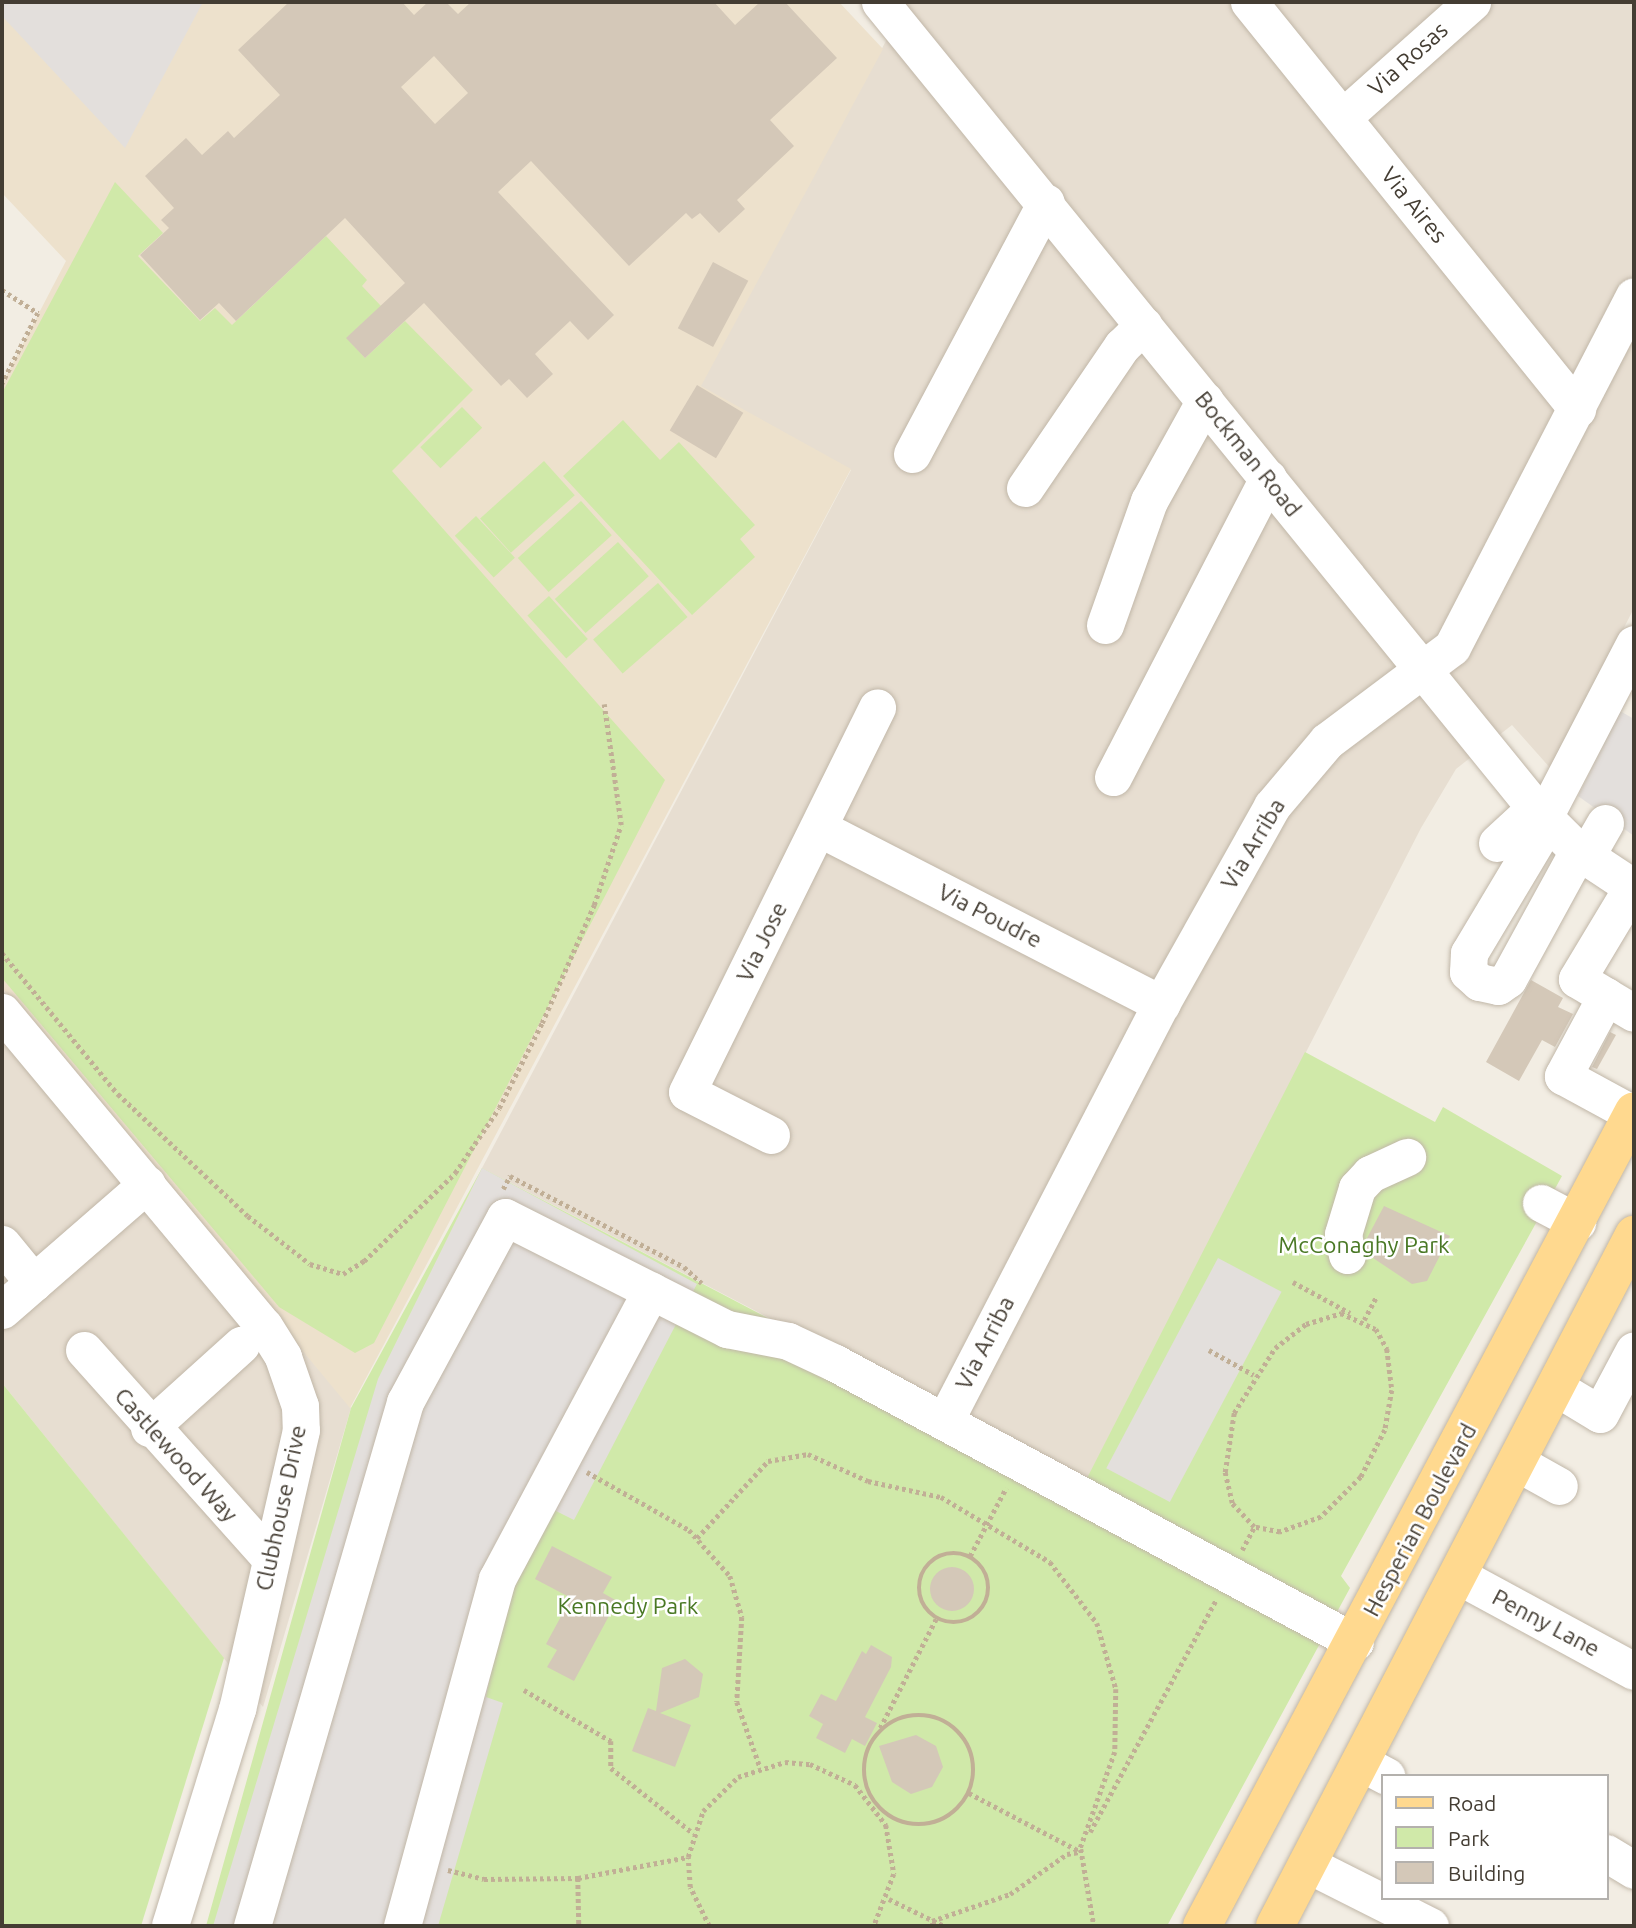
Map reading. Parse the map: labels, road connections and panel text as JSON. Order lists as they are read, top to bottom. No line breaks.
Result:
{"streets":{"main road":["Hesperian Boulevard"],"street":["Via Rosas","Via Aires","Bockman Road","Via Arriba","Via Poudre","Via Jose","Castlewood Way","Clubhouse Drive","Penny Lane"]},"crossings":[["Via Rosas","Via Aires"],["Via Aires","Via Arriba"],["Bockman Road","Via Arriba"],["Via Arriba","Via Poudre"],["Via Poudre","Via Jose"],["Castlewood Way","Clubhouse Drive"]],"parks":["McConaghy Park","Kennedy Park"],"legend":["Road","Park","Building"]}
